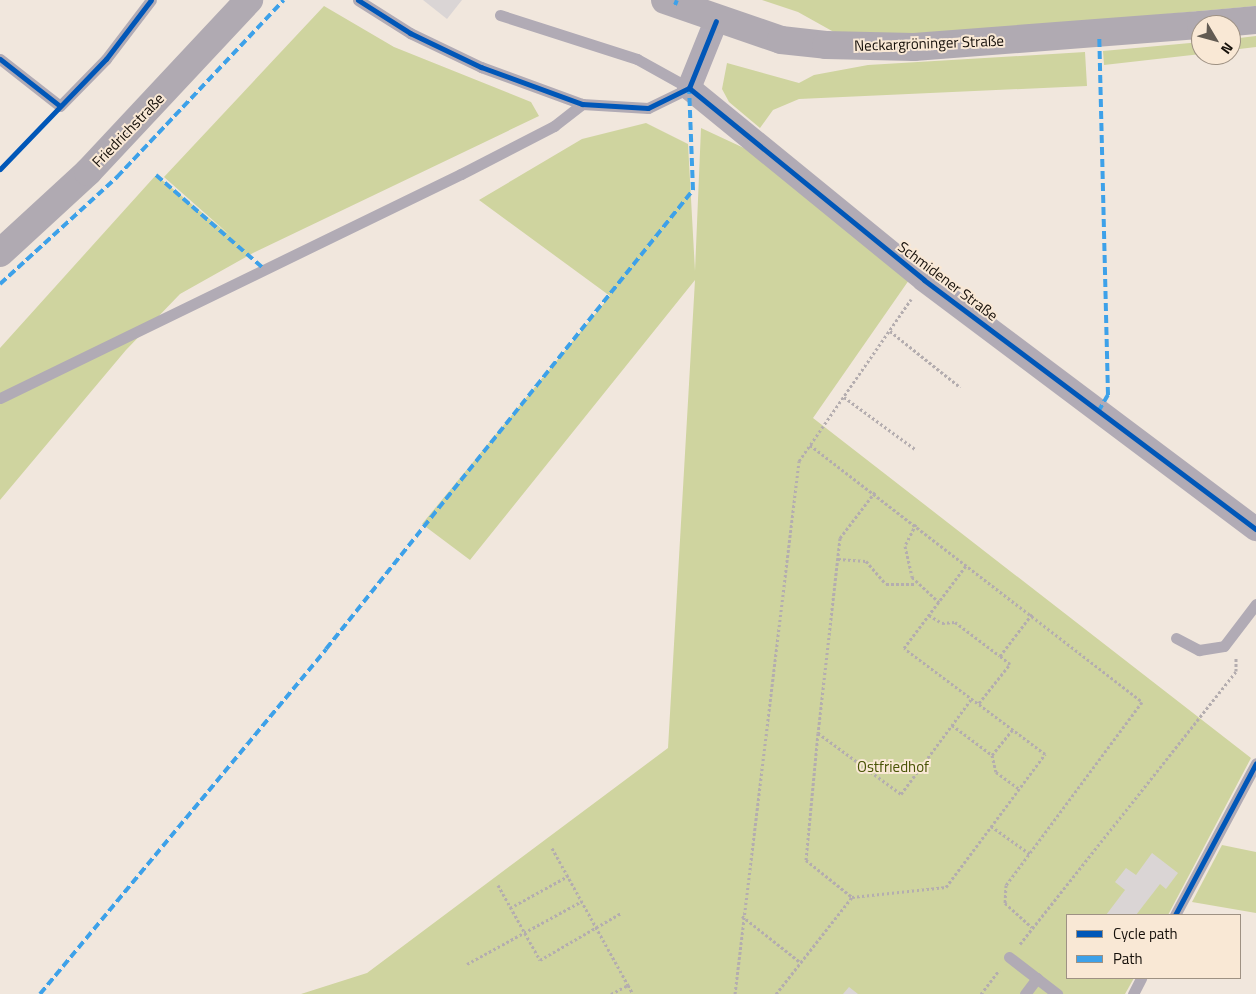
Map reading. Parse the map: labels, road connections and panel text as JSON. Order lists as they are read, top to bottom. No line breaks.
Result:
{"streets":{"main road":["Neckargröninger Straße","Friedrichstraße"],"street":["Schmidener Straße"]},"parks":["Ostfriedhof"],"legend":["Cycle path","Path"],"north":"bottom right"}
